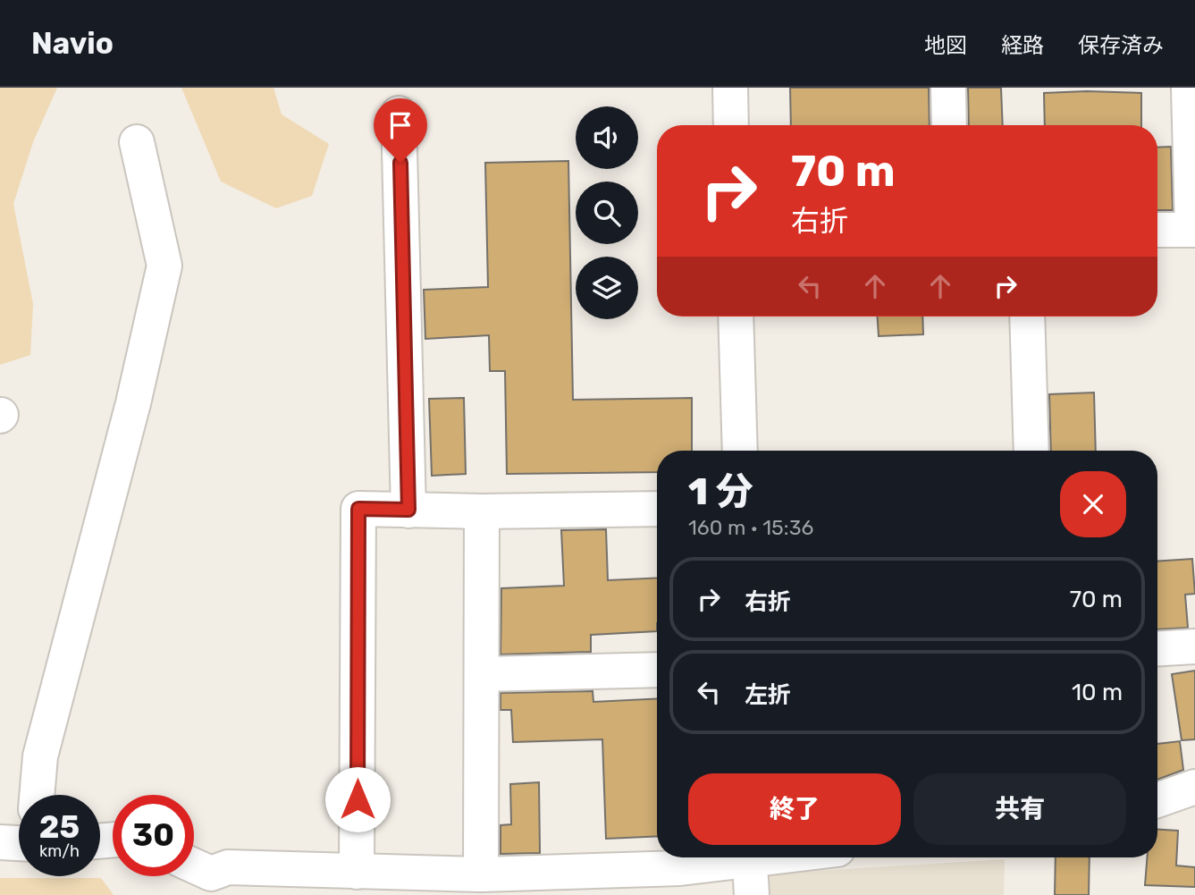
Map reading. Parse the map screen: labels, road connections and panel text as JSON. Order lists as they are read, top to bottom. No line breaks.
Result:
{"page":{"header":"Navio","nav":["地図","経路","保存済み"],"turn":["70 m","右折"],"heading":["1 分","160 m · 15:36"],"list":[{"name":"右折","value":"70 m"},{"name":"左折","value":"10 m"}],"buttons":["終了","共有"],"speed":"25 km/h","limit":"30"}}
